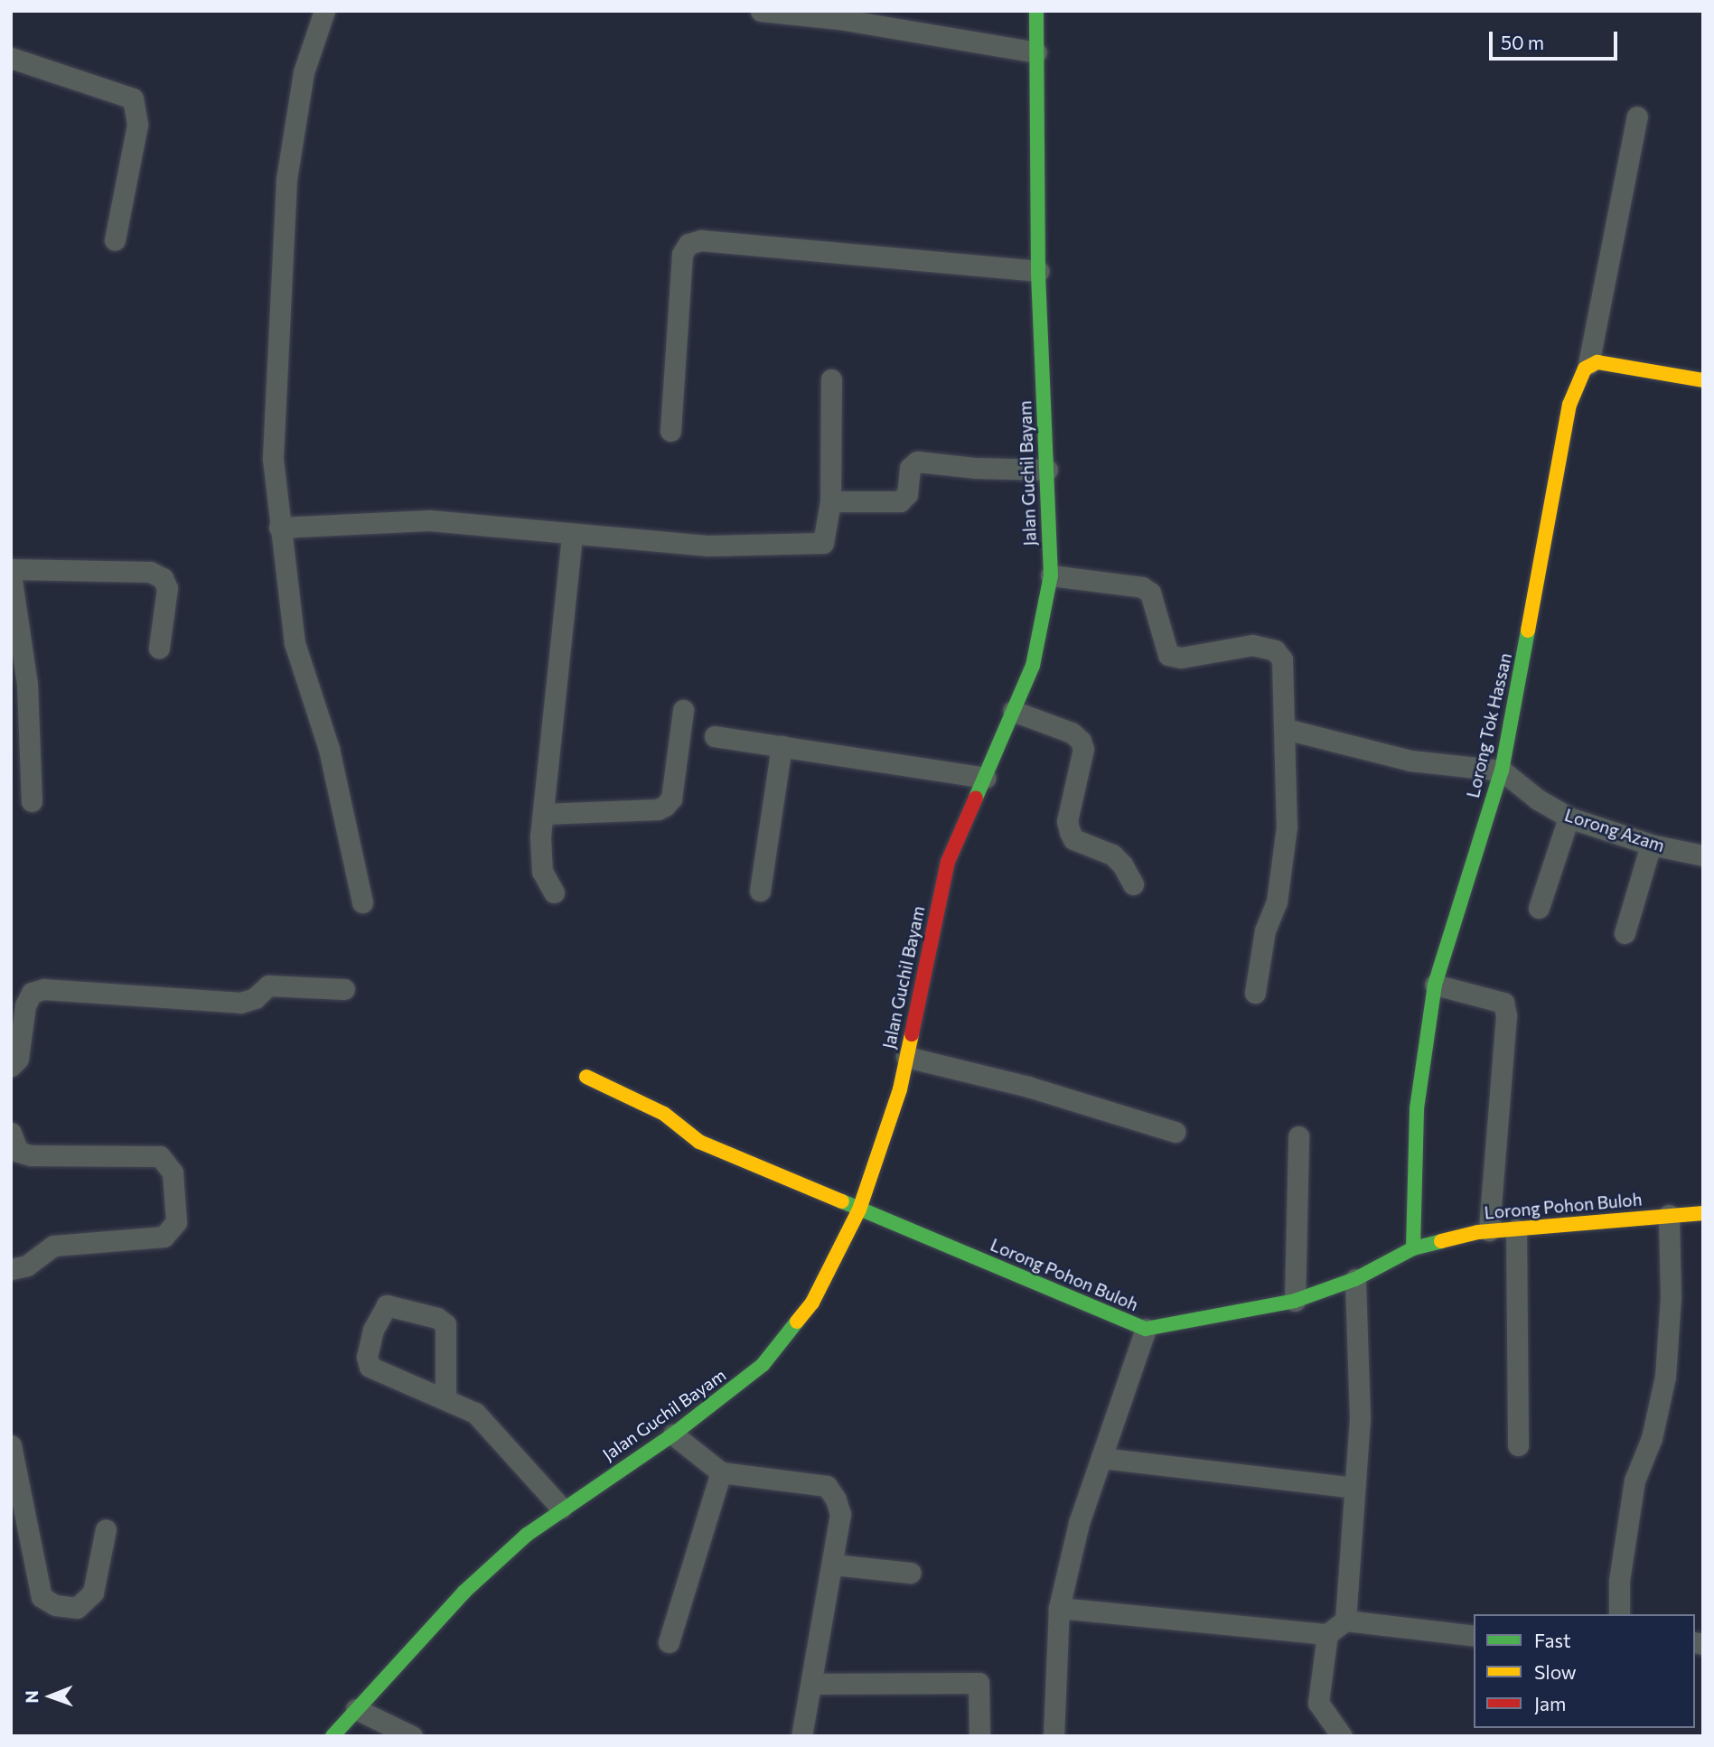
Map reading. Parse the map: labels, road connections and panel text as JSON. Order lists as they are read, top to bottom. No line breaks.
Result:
{"streets":{"street":["Jalan Guchil Bayam","Lorong Tok Hassan","Lorong Azam","Lorong Pohon Buloh"]},"crossings":[["Jalan Guchil Bayam","Lorong Pohon Buloh"],["Lorong Tok Hassan","Lorong Azam"],["Lorong Tok Hassan","Lorong Pohon Buloh"]],"legend":["Fast","Slow","Jam"],"scale_bar":"50 m","north":"left"}
